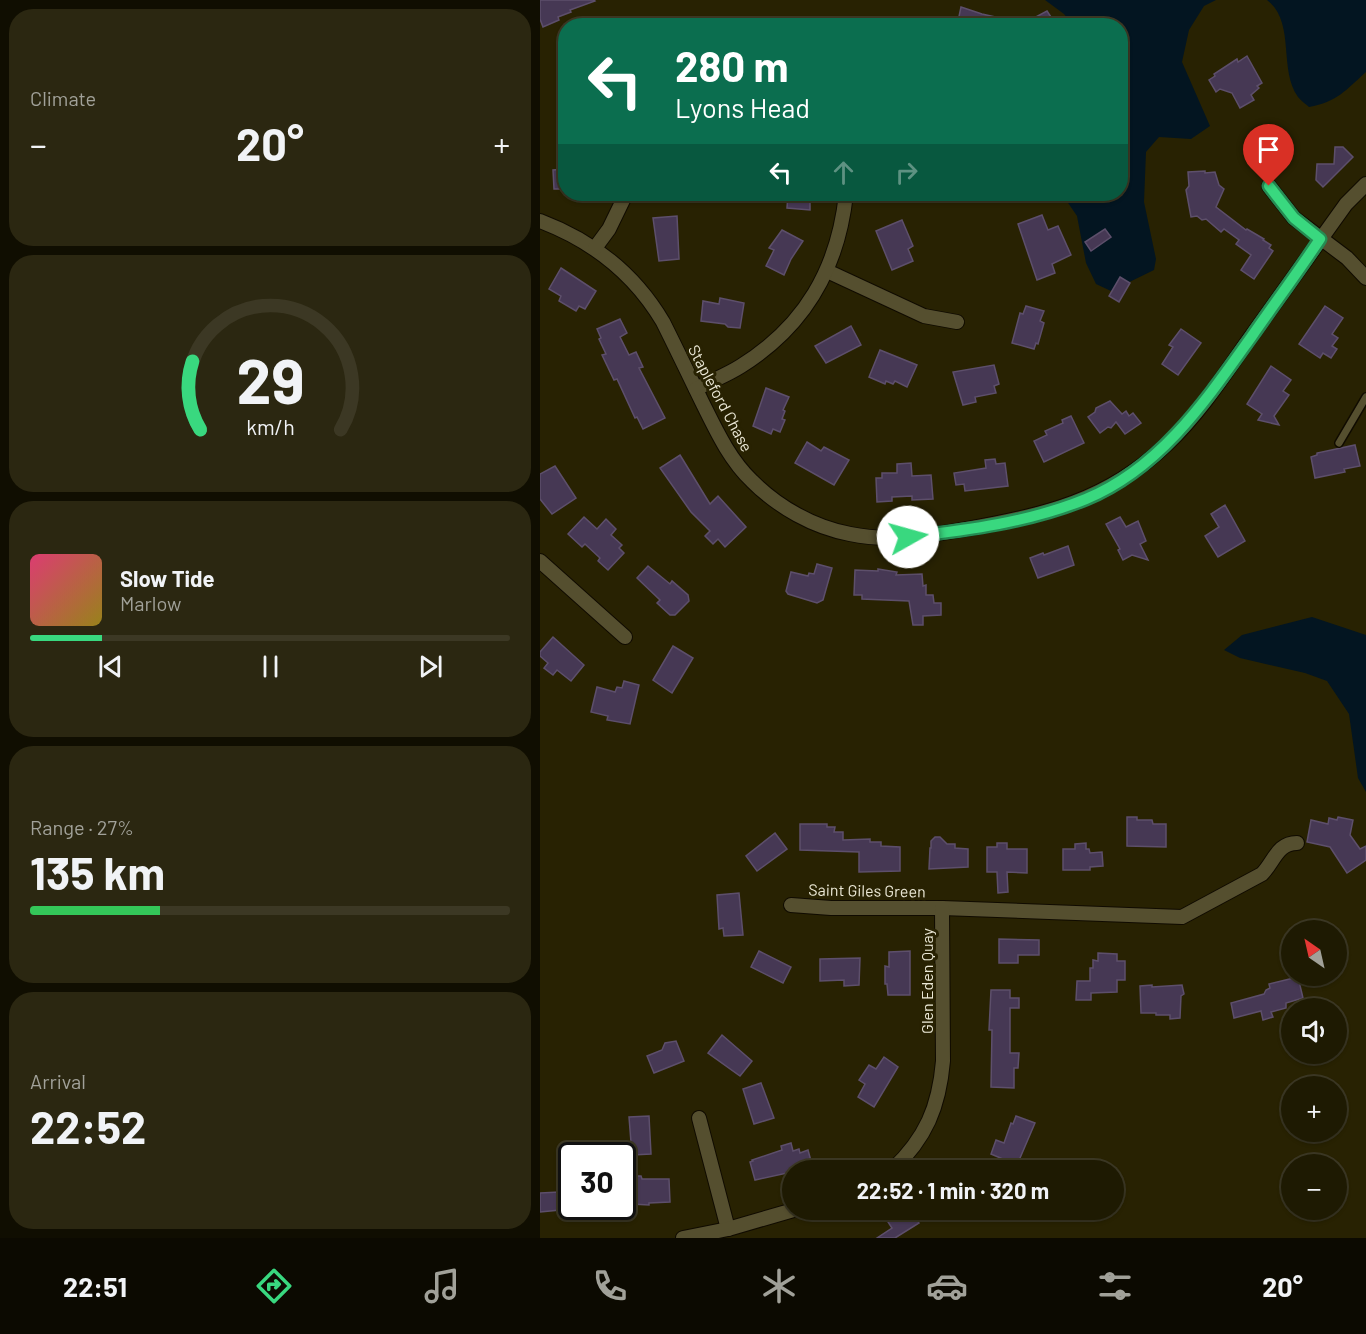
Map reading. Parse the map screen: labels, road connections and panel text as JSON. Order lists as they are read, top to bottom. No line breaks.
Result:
{"streets":{"street":["Stapleford Chase","Saint Giles Green","Glen Eden Quay"]},"crossings":[["Saint Giles Green","Glen Eden Quay"]],"north":"top left","page":{"tile":["Climate",["Range · 27%","135 km"],["Arrival","22:52"]],"turn":["280 m","Lyons Head"],"heat":["−","20°","+"],"song":["Slow Tide","Marlow"],"map_buttons":["+","−"],"limit":"30","trip":"22:52 · 1 min · 320 m","tabs":["22:51","20°"],"gauge":["29","km/h"]}}
